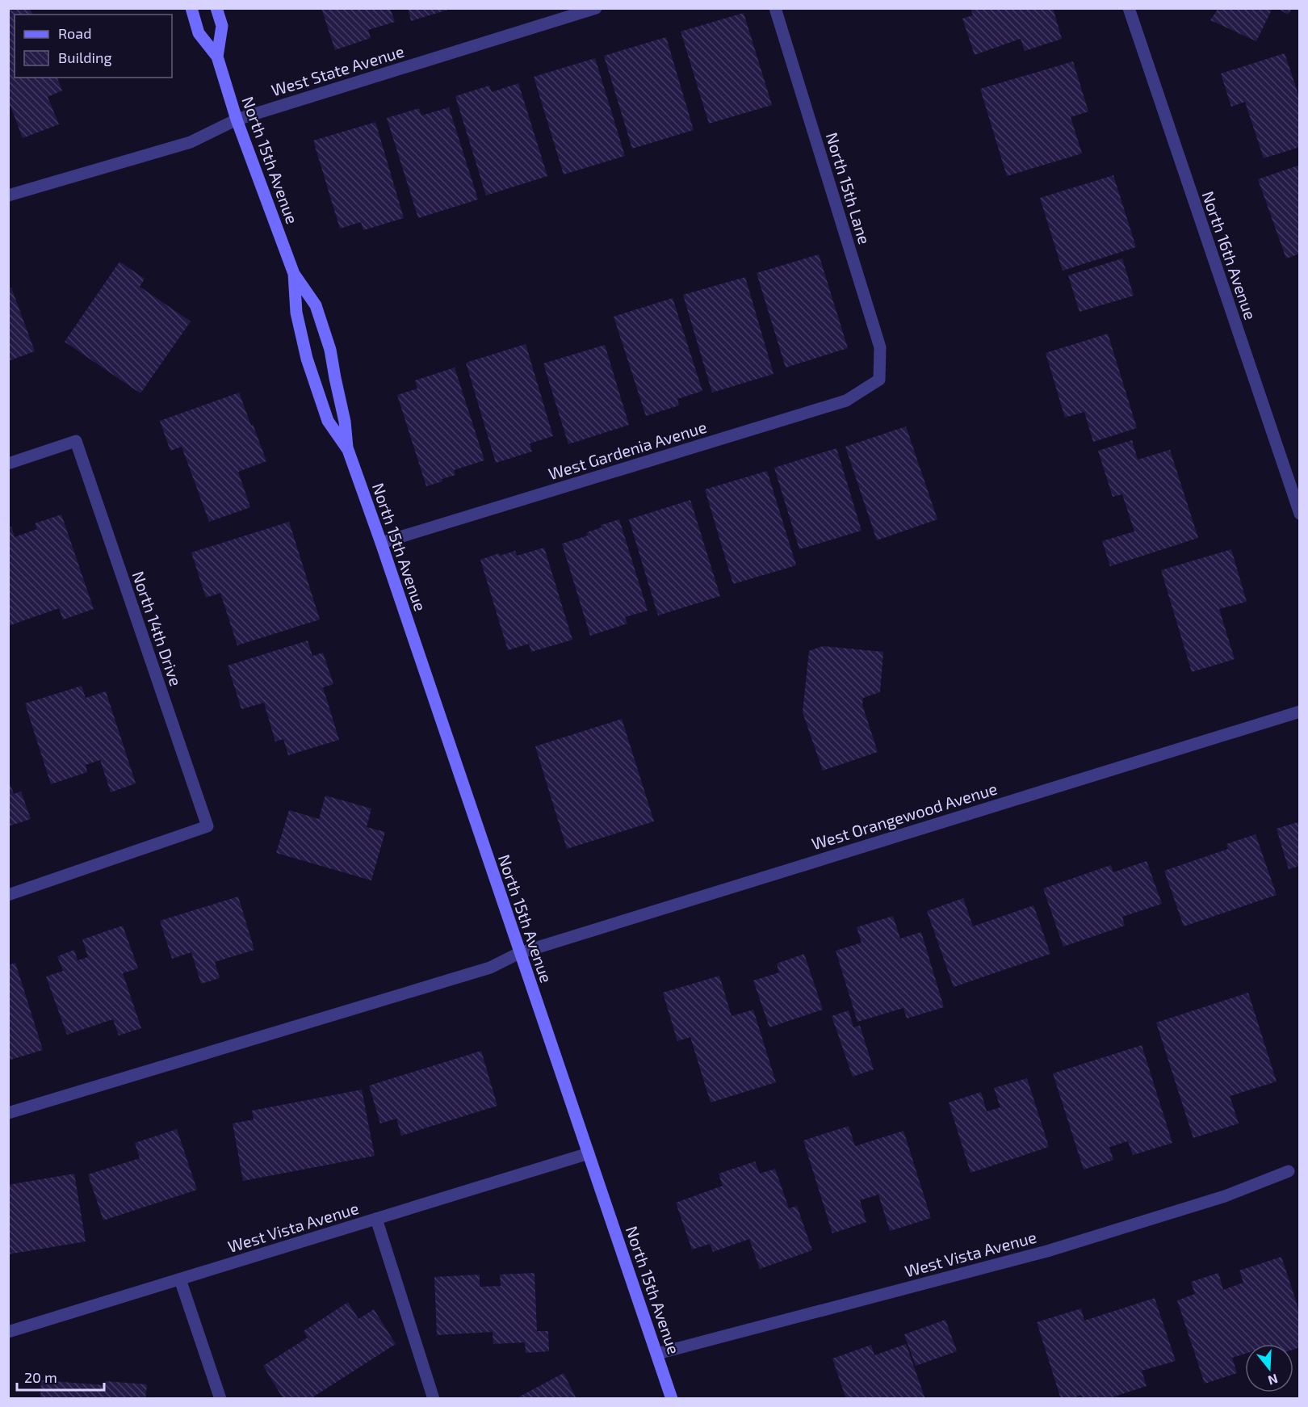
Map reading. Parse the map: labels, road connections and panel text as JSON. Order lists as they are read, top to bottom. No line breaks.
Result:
{"streets":{"street":["West State Avenue","North 15th Avenue","North 15th Lane","North 16th Avenue","West Gardenia Avenue","North 14th Drive","West Orangewood Avenue","West Vista Avenue"]},"crossings":[["West State Avenue","North 15th Avenue"],["North 15th Avenue","West Gardenia Avenue"],["North 15th Avenue","West Orangewood Avenue"],["North 15th Avenue","West Vista Avenue"],["North 15th Lane","West Gardenia Avenue"]],"legend":["Road","Building"],"scale_bar":"20 m","north":"bottom"}
